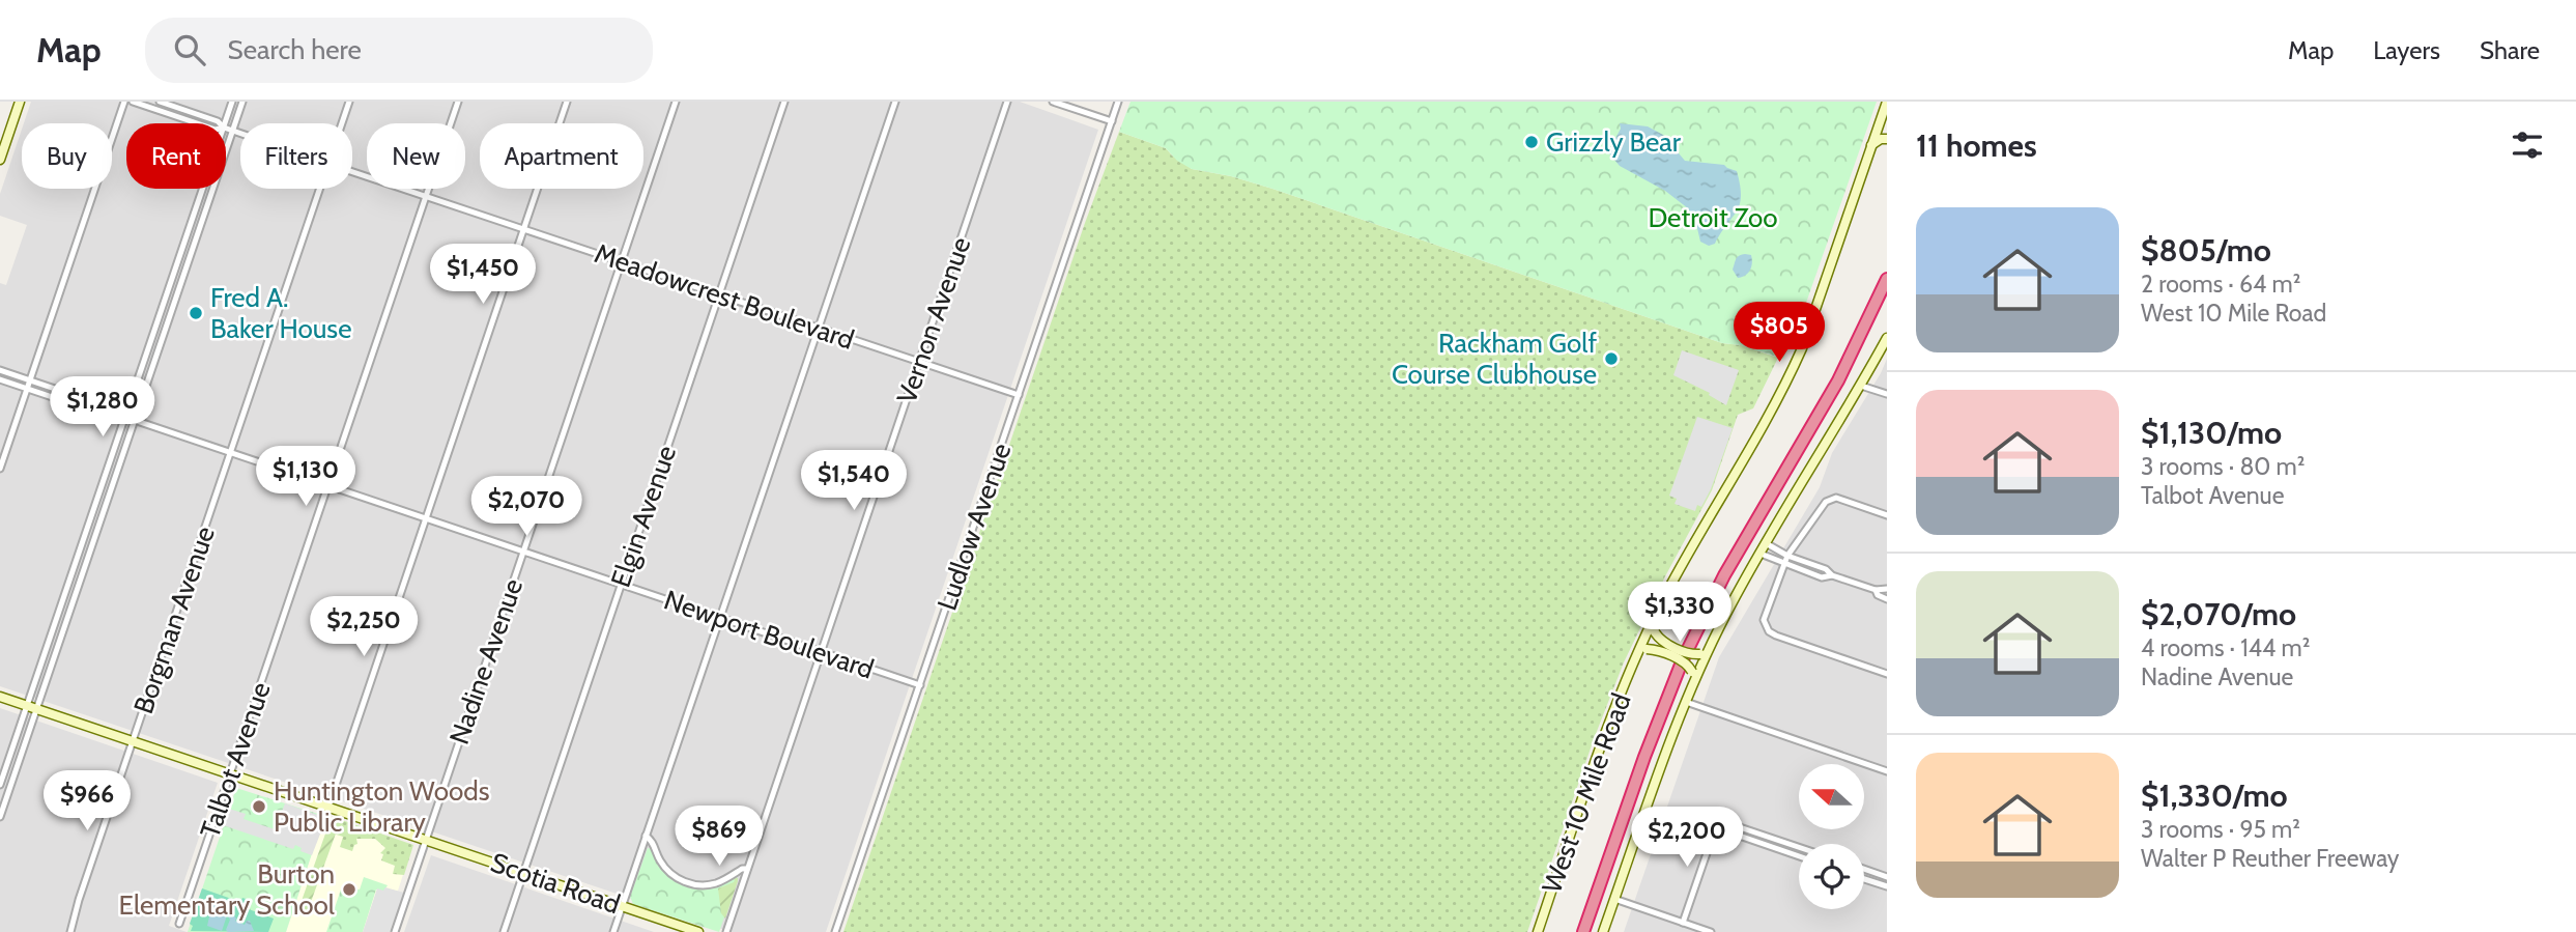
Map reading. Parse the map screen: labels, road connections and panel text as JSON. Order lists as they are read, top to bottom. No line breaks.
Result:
{"streets":{"main road":["West 10 Mile Road","Scotia Road"],"street":["Meadowcrest Boulevard","Vernon Avenue","Elgin Avenue","Ludlow Avenue","Borgman Avenue","Newport Boulevard","Nadine Avenue","Talbot Avenue"]},"crossings":[["Meadowcrest Boulevard","Vernon Avenue"],["Meadowcrest Boulevard","Elgin Avenue"],["Meadowcrest Boulevard","Ludlow Avenue"],["Meadowcrest Boulevard","Nadine Avenue"],["Meadowcrest Boulevard","Talbot Avenue"],["Vernon Avenue","Newport Boulevard"],["Elgin Avenue","Newport Boulevard"],["Elgin Avenue","Scotia Road"],["Ludlow Avenue","Newport Boulevard"],["Borgman Avenue","Newport Boulevard"],["Borgman Avenue","Scotia Road"],["Newport Boulevard","Nadine Avenue"],["Newport Boulevard","Talbot Avenue"],["Nadine Avenue","Scotia Road"],["Talbot Avenue","Scotia Road"]],"parks":["Detroit Zoo"],"places":["Grizzly Bear","Fred A. Baker House","Rackham Golf Course Clubhouse","Huntington Woods Public Library","Burton Elementary School"],"north":"left","page":{"header":"Map","search":"Search here","nav":["Map","Layers","Share"],"heading":"11 homes","chip":["Buy","Rent","Filters","New","Apartment"],"list":[{"name":"$805/mo","note":"2 rooms · 64 m² · West 10 Mile Road"},{"name":"$1,130/mo","note":"3 rooms · 80 m² · Talbot Avenue"},{"name":"$2,070/mo","note":"4 rooms · 144 m² · Nadine Avenue"},{"name":"$1,330/mo","note":"3 rooms · 95 m² · Walter P Reuther Freeway"}],"price":["$1,450","$805","$1,280","$1,130","$1,540","$2,070","$1,330","$2,250","$966","$869","$2,200"]}}
